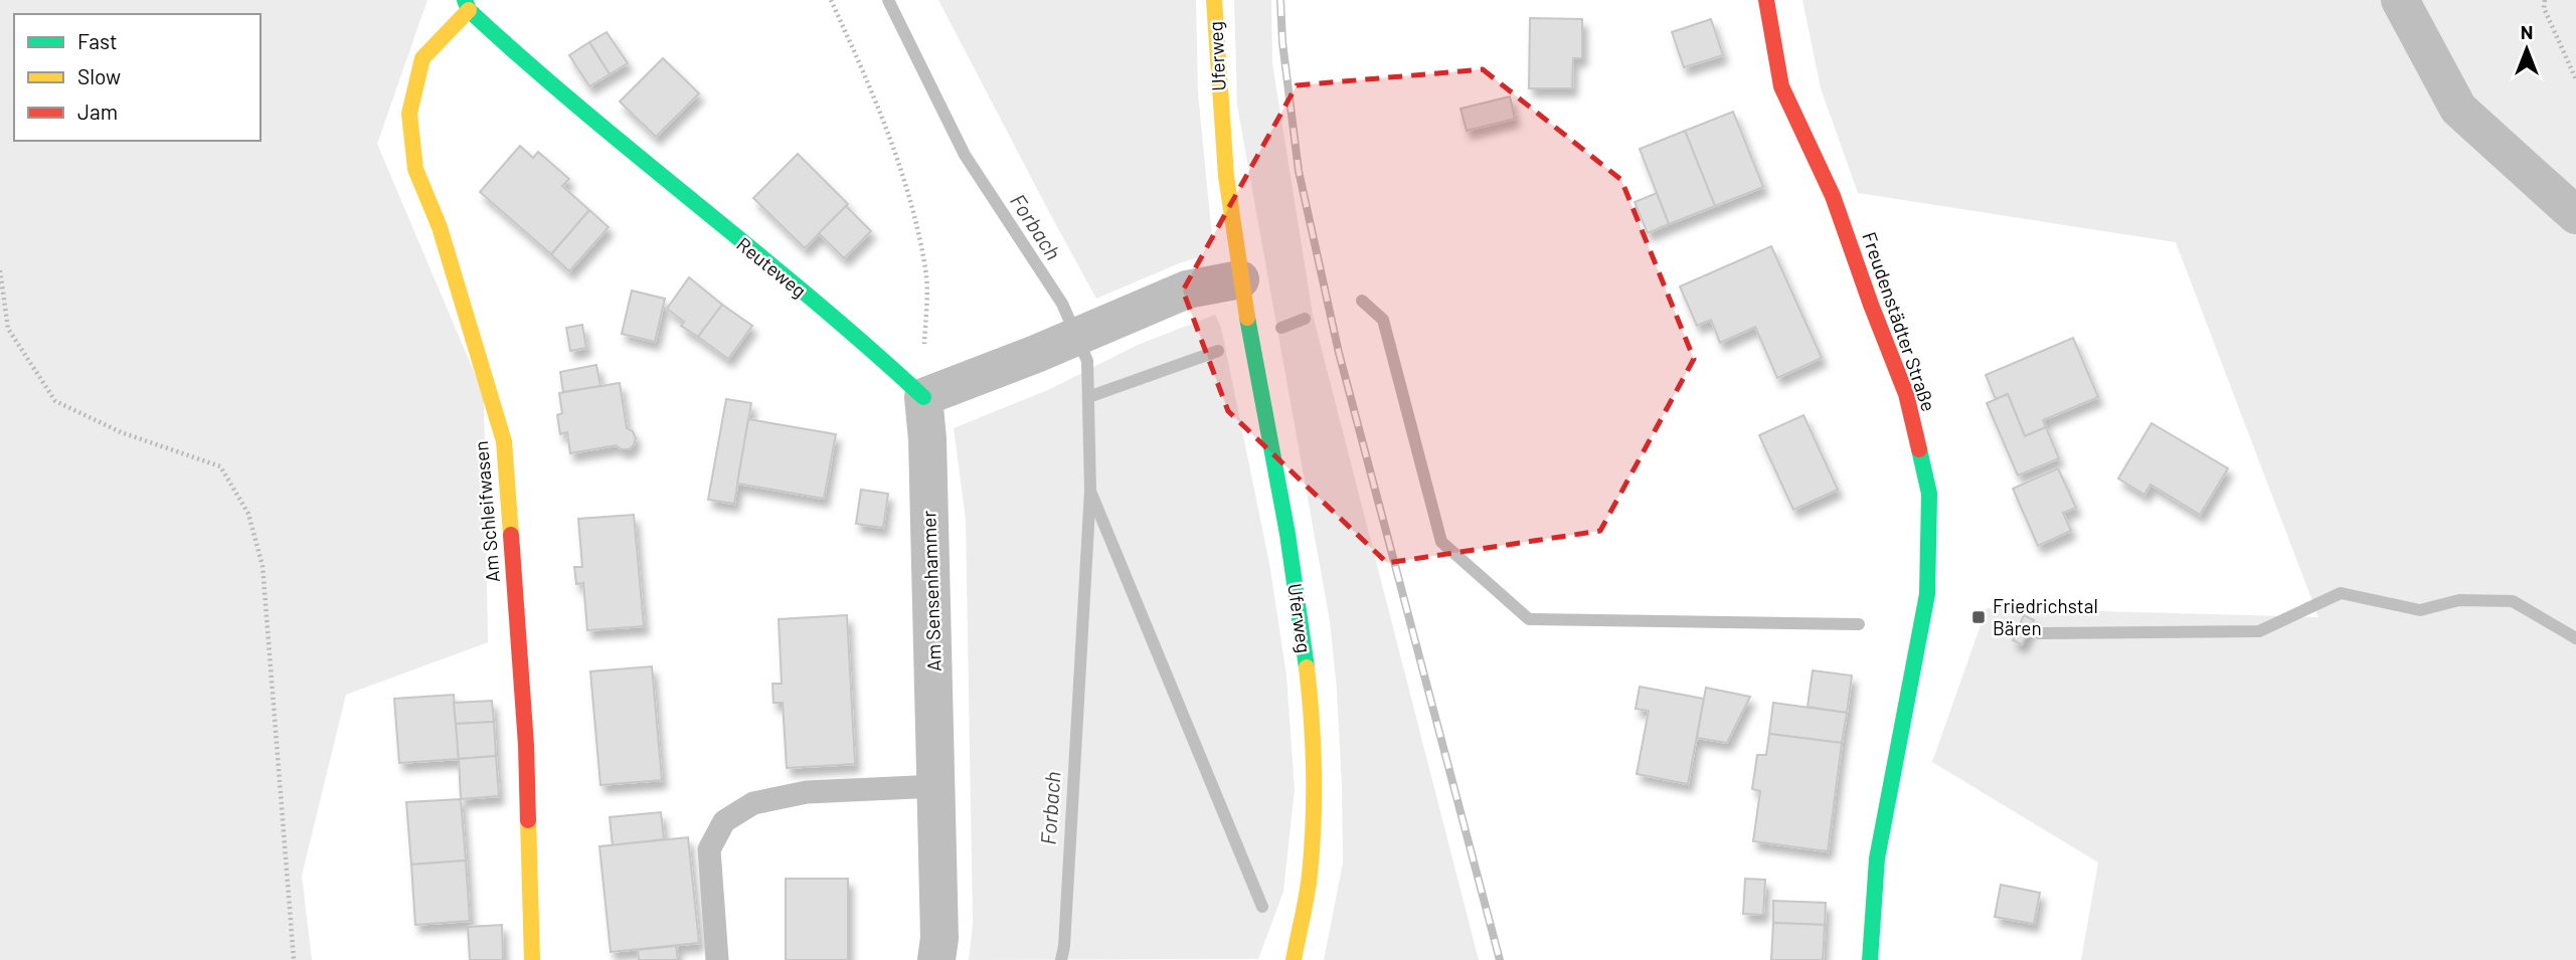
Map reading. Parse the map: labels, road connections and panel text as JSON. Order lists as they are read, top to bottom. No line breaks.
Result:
{"streets":{"street":["Uferweg","Reuteweg","Freudenstädter Straße","Am Schleifwasen","Am Sensenhammer"]},"crossings":[["Reuteweg","Am Schleifwasen"],["Reuteweg","Am Sensenhammer"]],"water":["Forbach"],"places":{"transit":["Friedrichstal Bären"]},"legend":["Fast","Slow","Jam"],"north":"top"}
